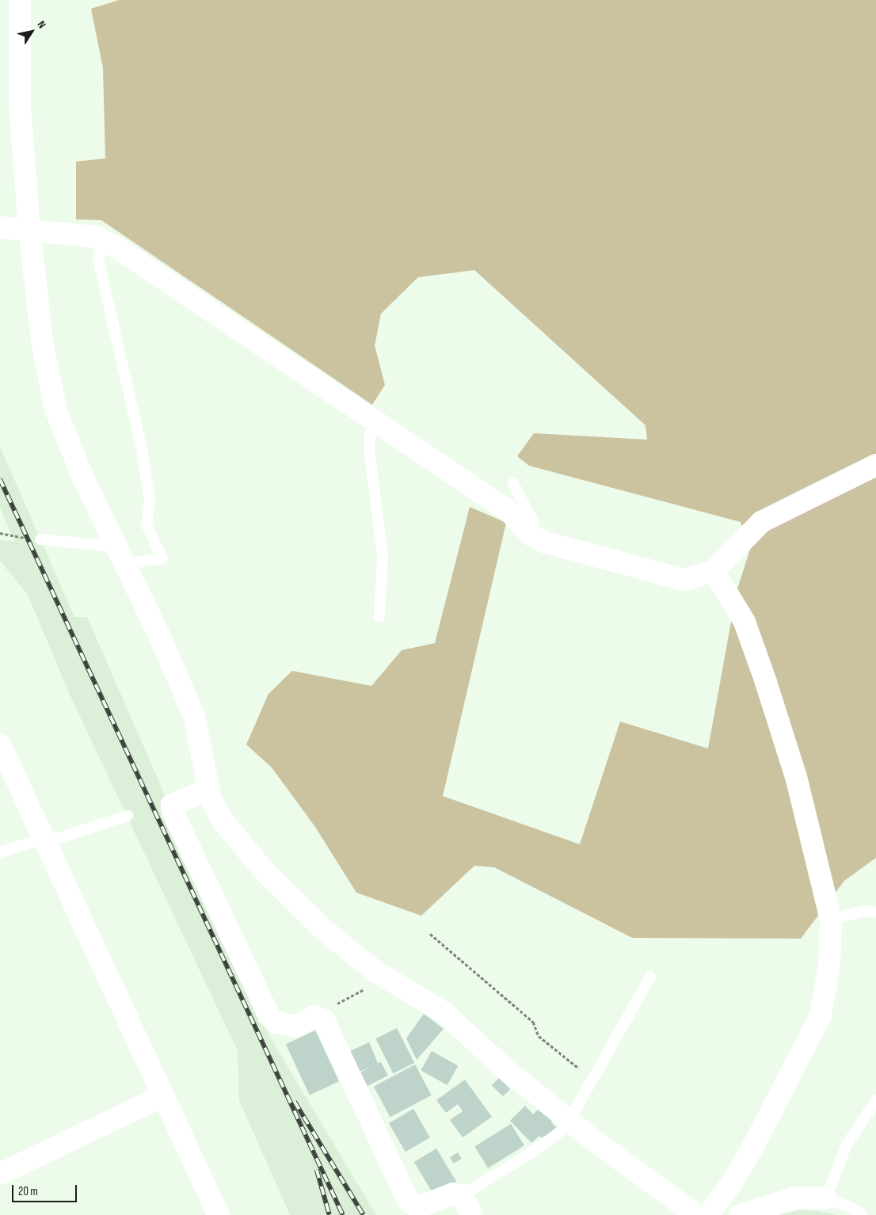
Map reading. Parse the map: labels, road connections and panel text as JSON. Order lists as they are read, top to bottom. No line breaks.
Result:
{"scale_bar":"20 m","north":"top right"}
